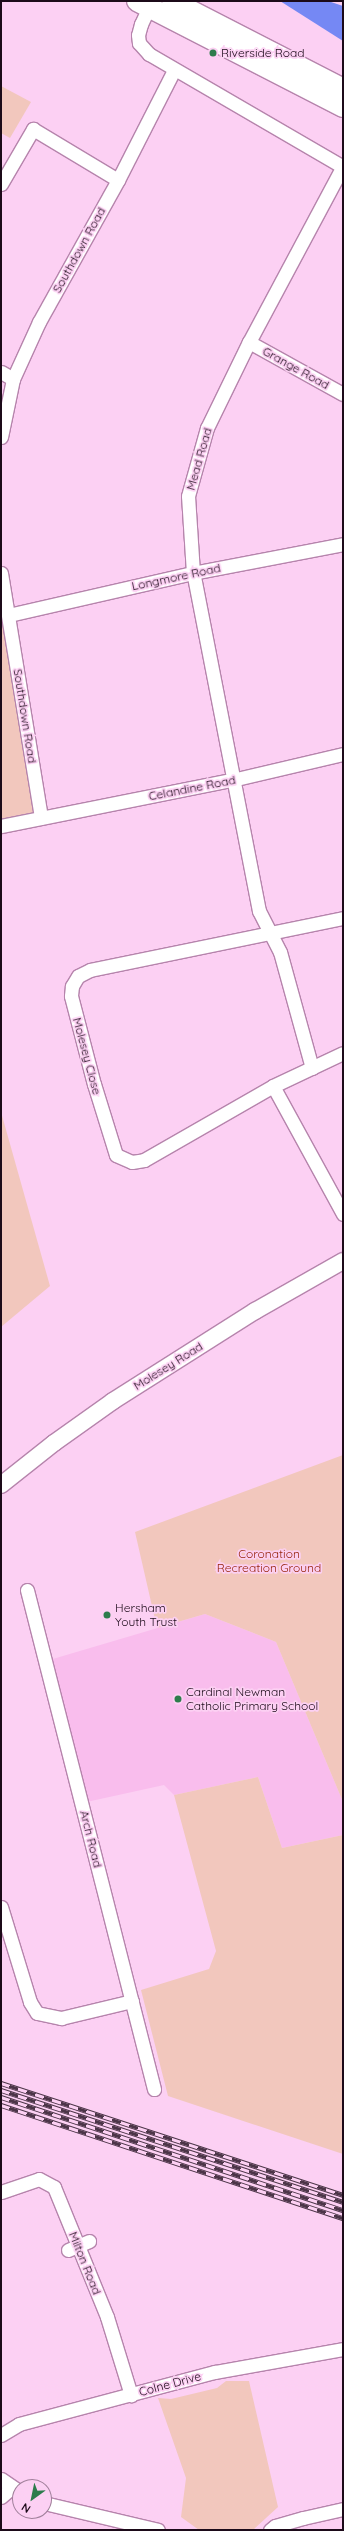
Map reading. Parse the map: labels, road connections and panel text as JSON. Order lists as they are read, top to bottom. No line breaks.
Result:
{"streets":{"street":["Southdown Road","Grange Road","Mead Road","Longmore Road","Celandine Road","Molesey Close","Molesey Road","Arch Road","Milton Road","Colne Drive"]},"crossings":[["Southdown Road","Longmore Road"],["Southdown Road","Celandine Road"],["Grange Road","Mead Road"],["Mead Road","Longmore Road"],["Mead Road","Celandine Road"],["Mead Road","Molesey Close"],["Milton Road","Colne Drive"]],"parks":["Coronation Recreation Ground"],"places":["Riverside Road","Hersham Youth Trust","Cardinal Newman Catholic Primary School"],"north":"bottom left"}
